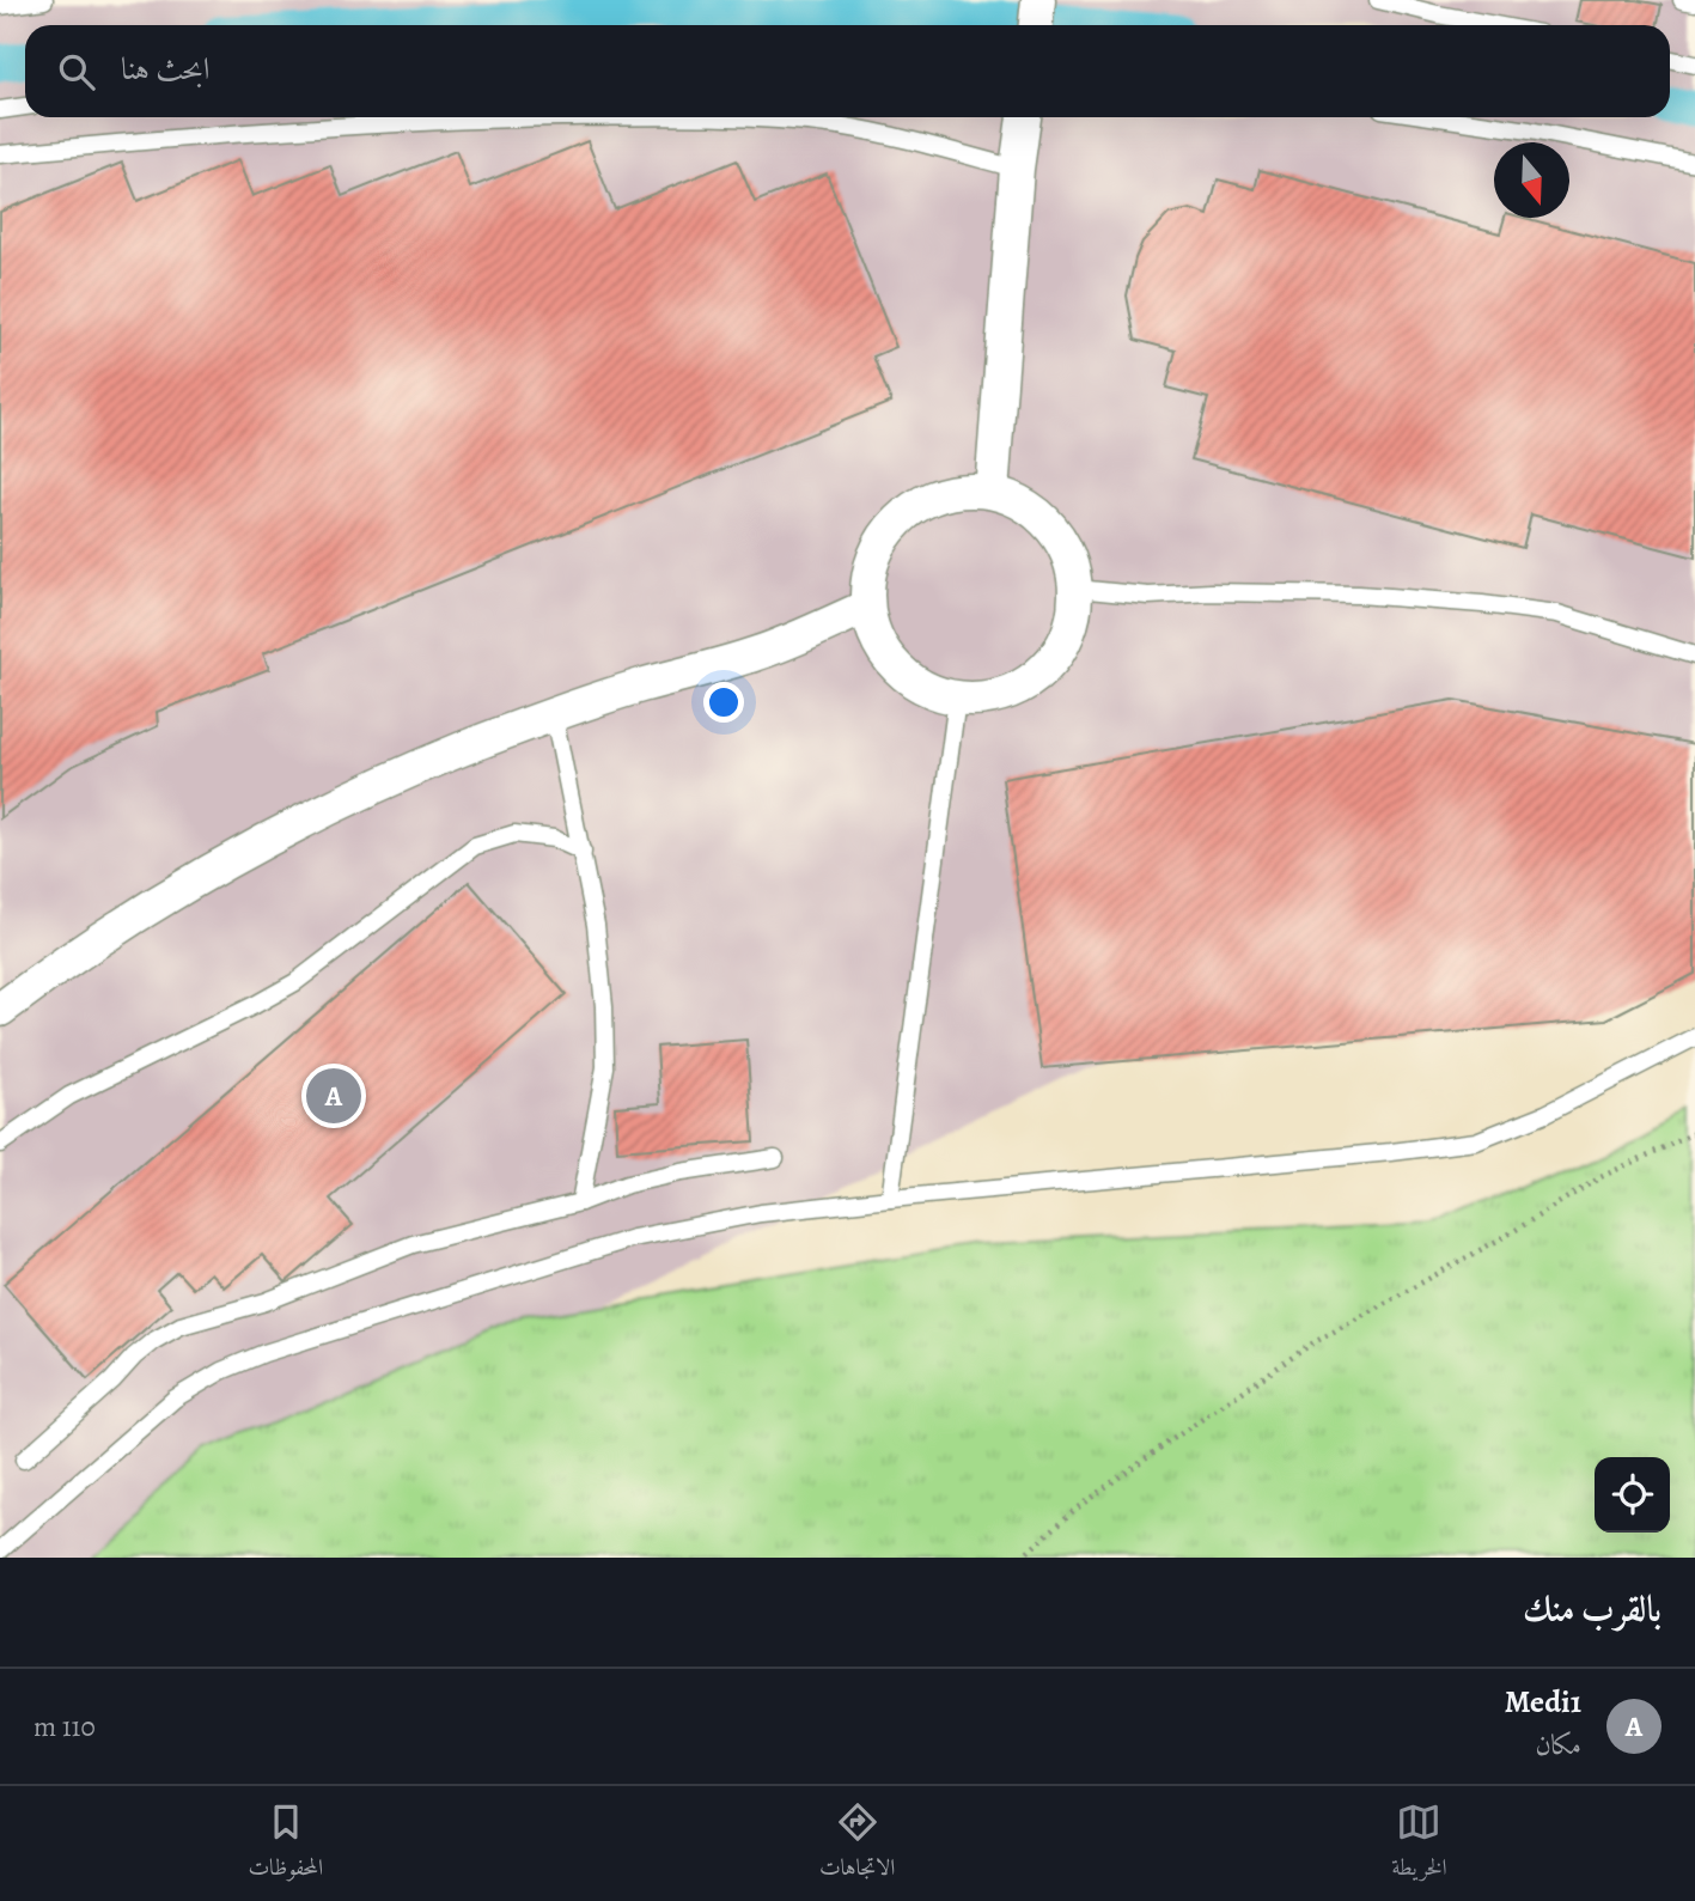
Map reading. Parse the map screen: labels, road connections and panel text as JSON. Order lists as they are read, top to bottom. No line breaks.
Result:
{"north":"bottom","page":{"search":"ابحث هنا","pins":"A","heading":"بالقرب منك","list":[{"mark":"A","name":"Medi1","note":"مكان","value":"110 m"}],"nav":["الخريطة","الاتجاهات","المحفوظات"]}}
